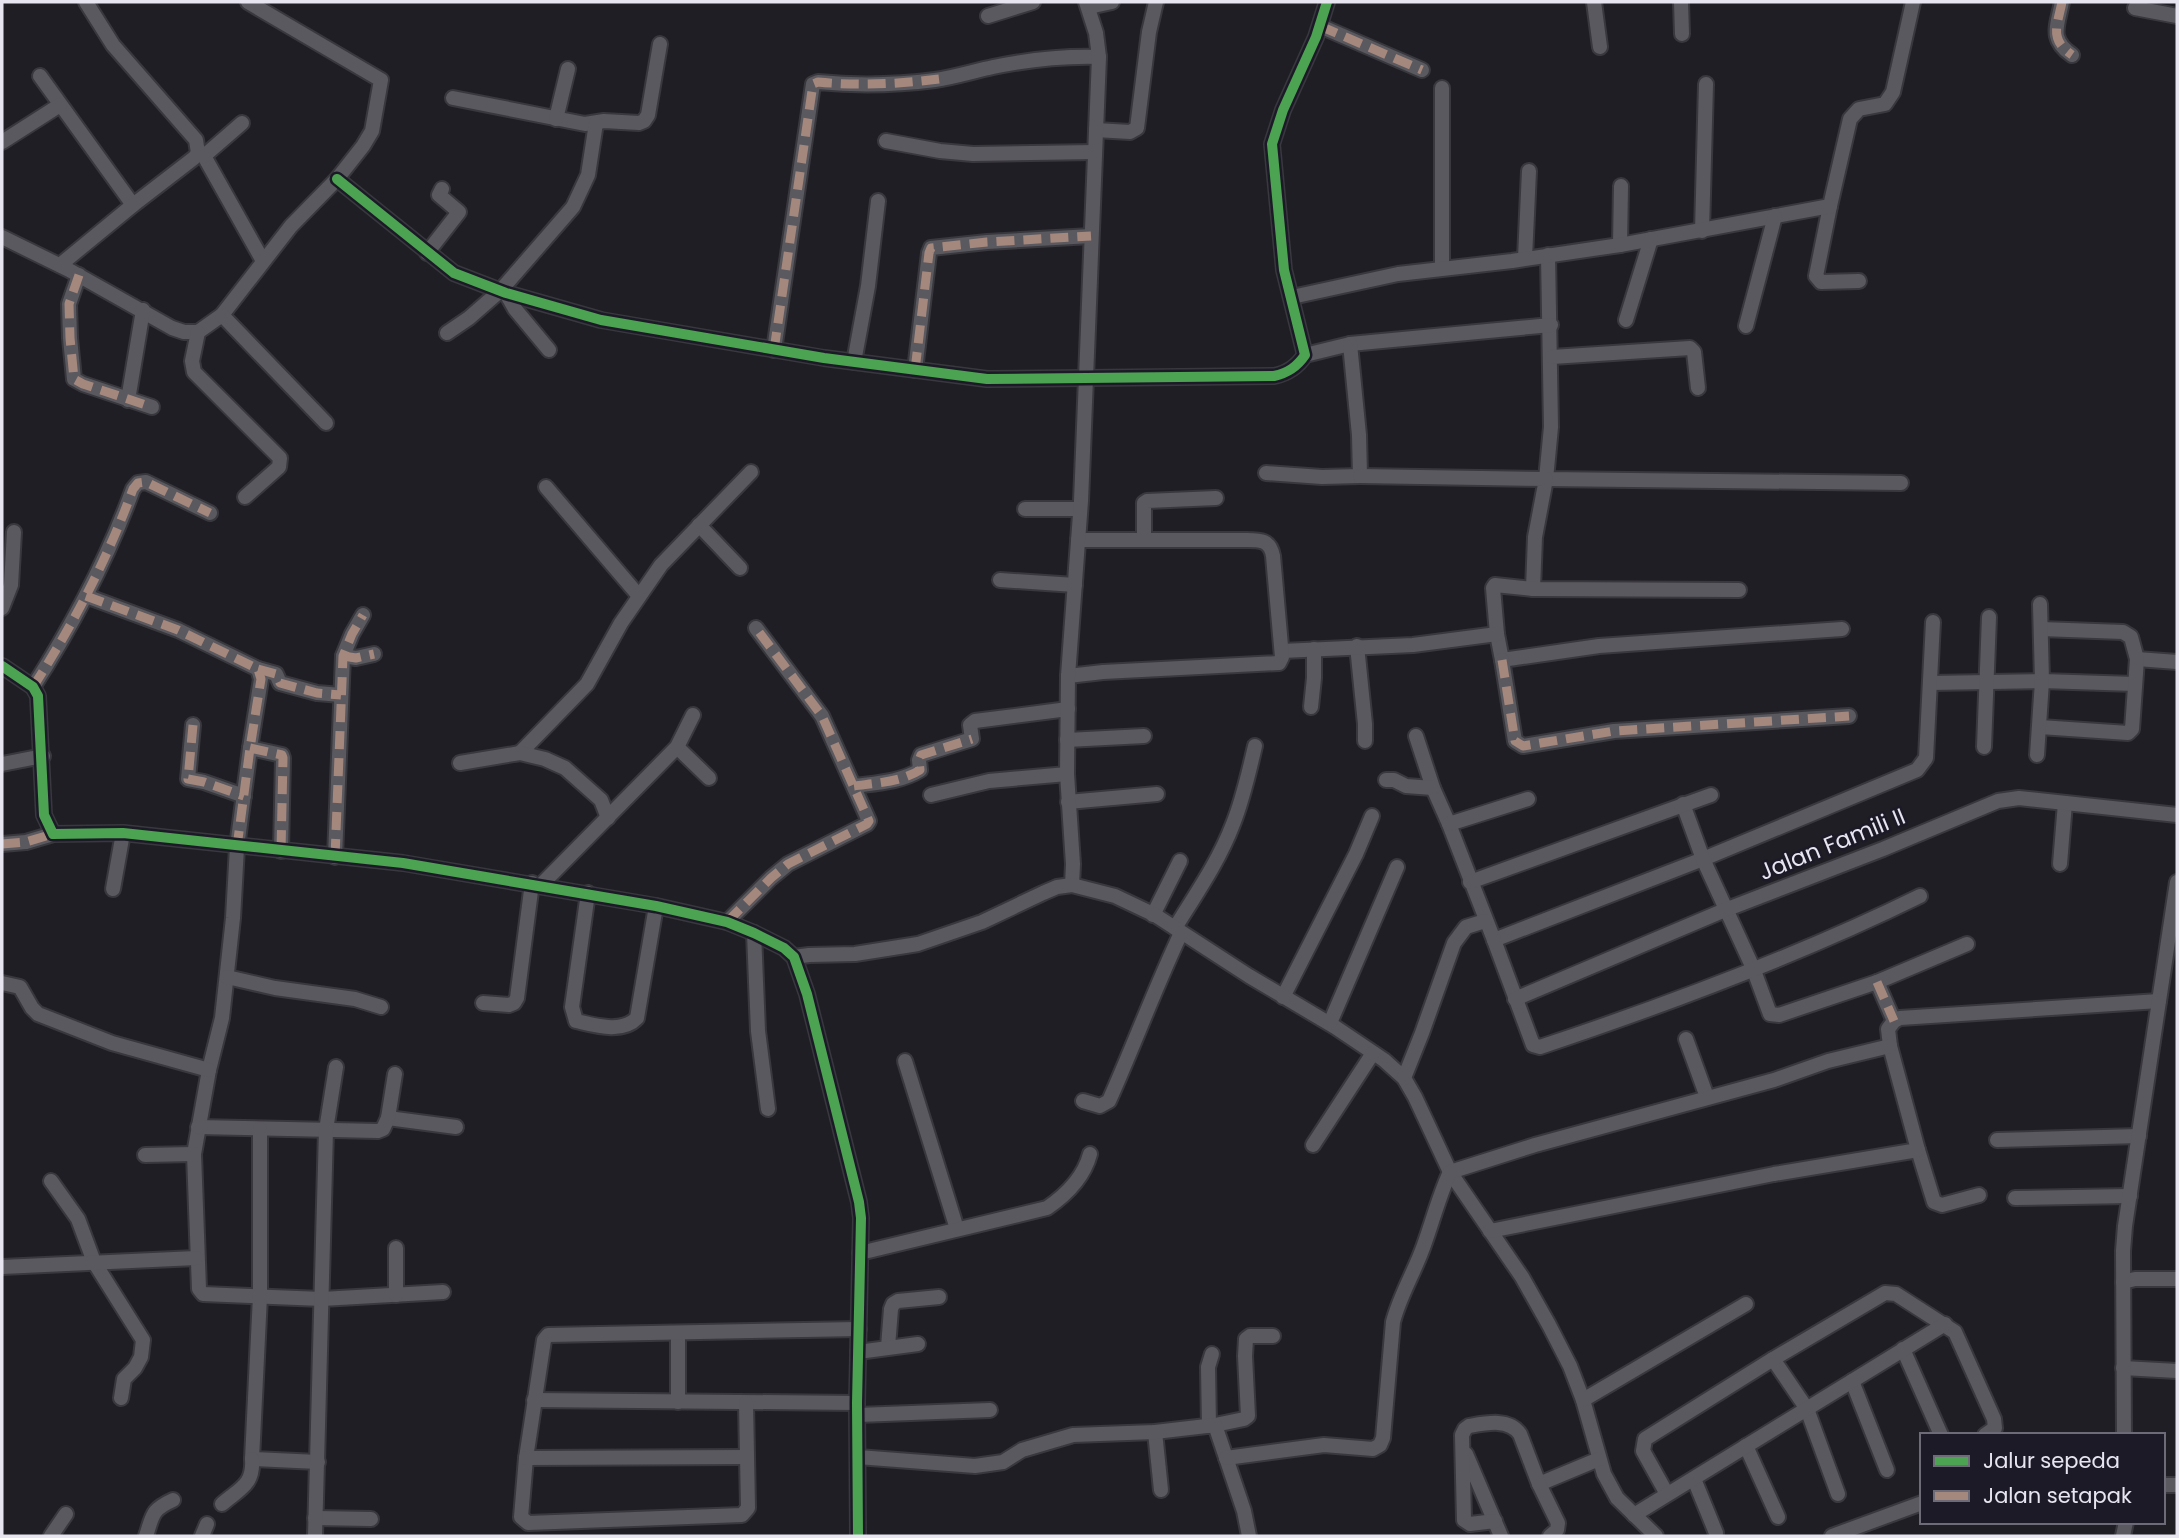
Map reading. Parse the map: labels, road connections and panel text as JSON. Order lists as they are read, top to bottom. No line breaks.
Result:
{"streets":{"street":["Jalan Famili II"]},"legend":["Jalur sepeda","Jalan setapak"]}
